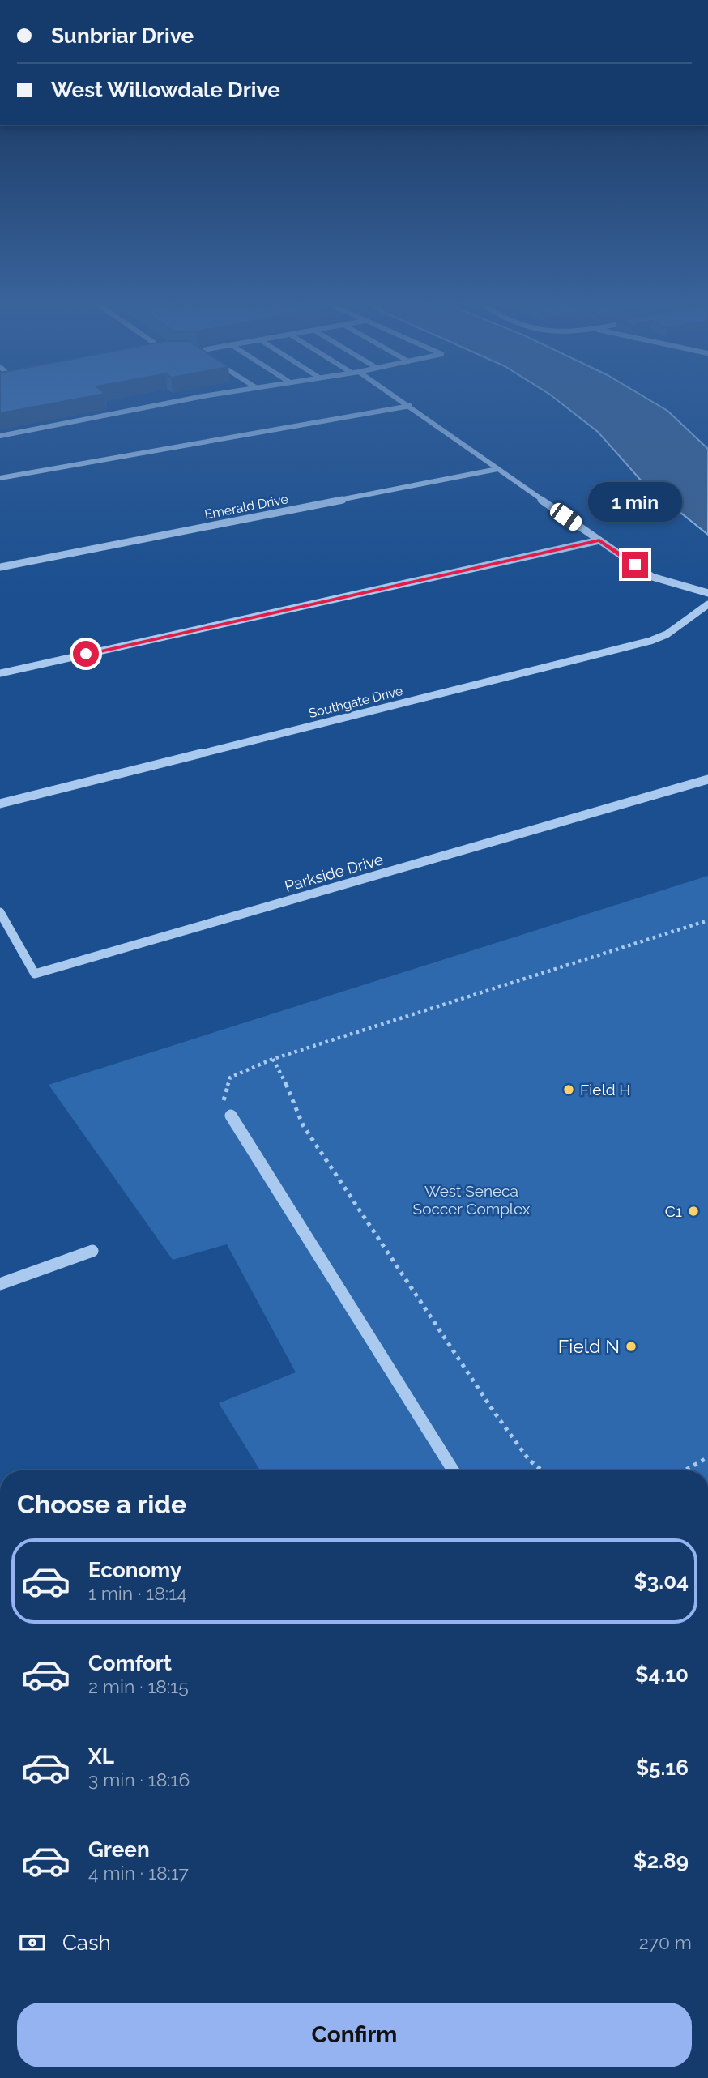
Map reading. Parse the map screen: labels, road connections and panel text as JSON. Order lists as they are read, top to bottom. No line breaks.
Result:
{"streets":{"street":["Emerald Drive","Southgate Drive","Parkside Drive"]},"parks":["West Seneca Soccer Complex"],"places":["Field H","C1","Field N"],"page":{"banner":["Sunbriar Drive","West Willowdale Drive"],"bubble":"1 min","heading":"Choose a ride","list":[{"name":"Economy","note":"1 min · 18:14","value":"$3.04"},{"name":"Comfort","note":"2 min · 18:15","value":"$4.10"},{"name":"XL","note":"3 min · 18:16","value":"$5.16"},{"name":"Green","note":"4 min · 18:17","value":"$2.89"}],"pay":["Cash","270 m"],"buttons":"Confirm"}}
